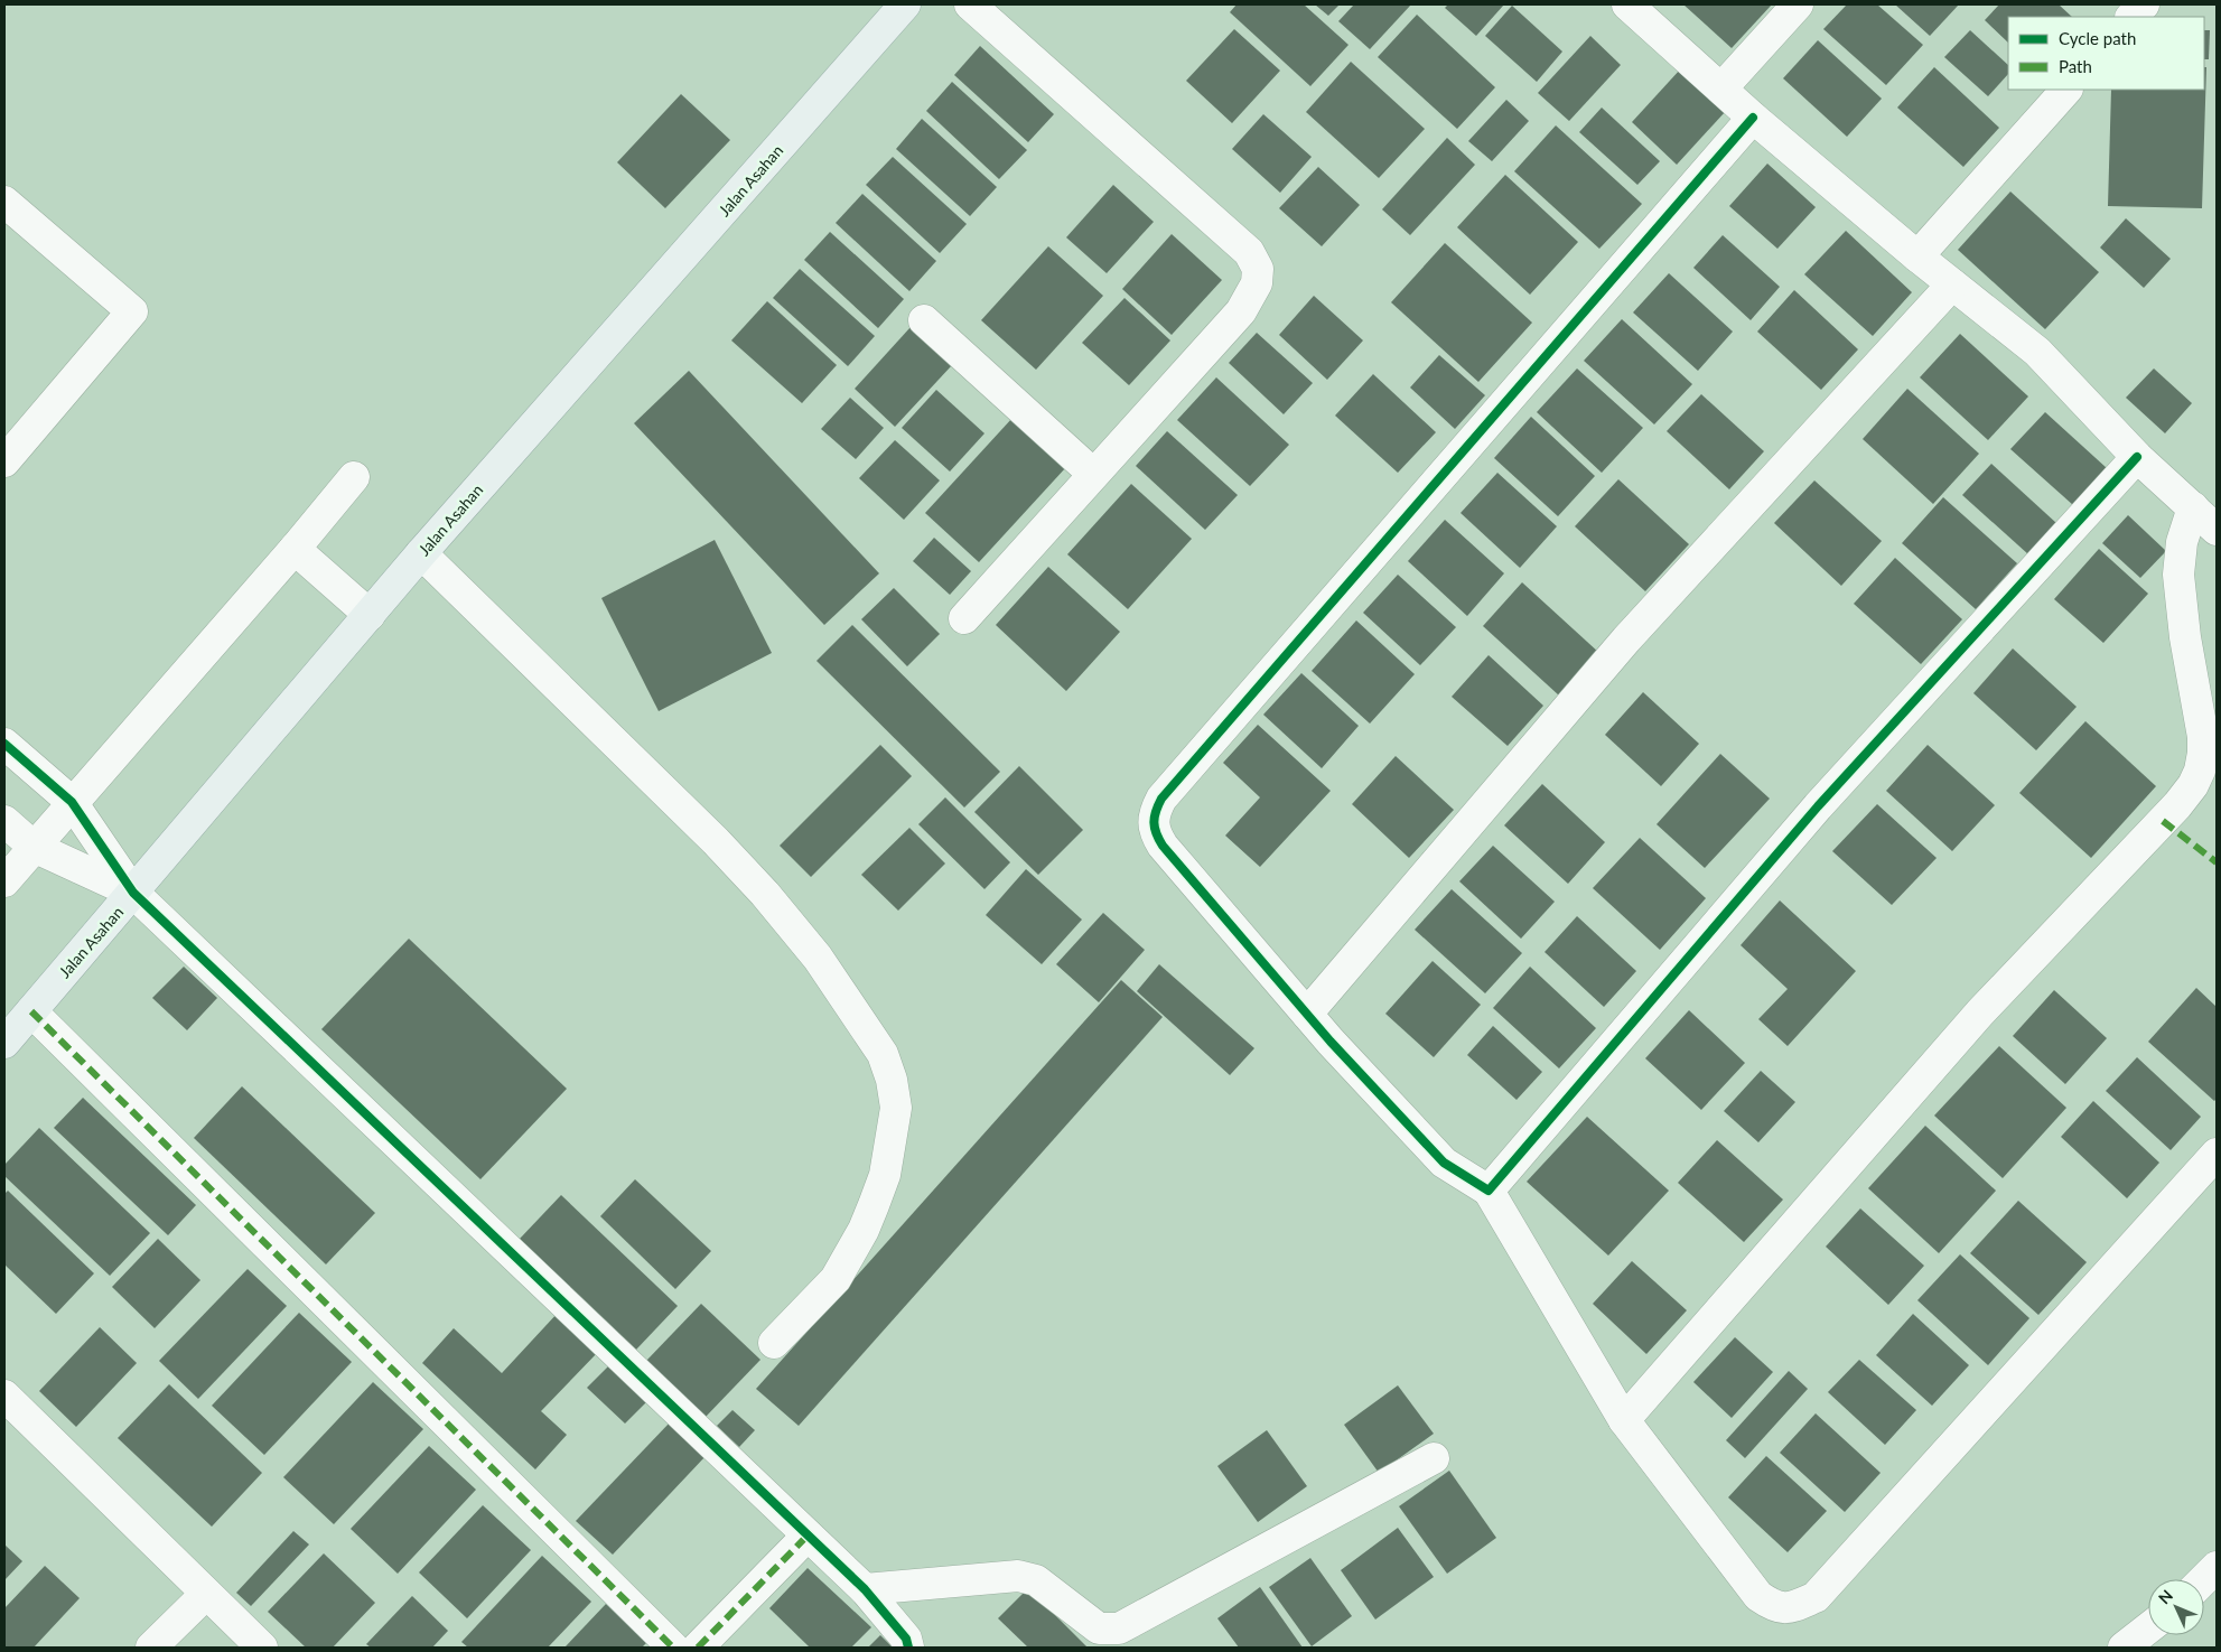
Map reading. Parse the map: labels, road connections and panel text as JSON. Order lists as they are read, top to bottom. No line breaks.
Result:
{"streets":{"main road":["Jalan Asahan"]},"legend":["Cycle path","Path"],"north":"top left"}
